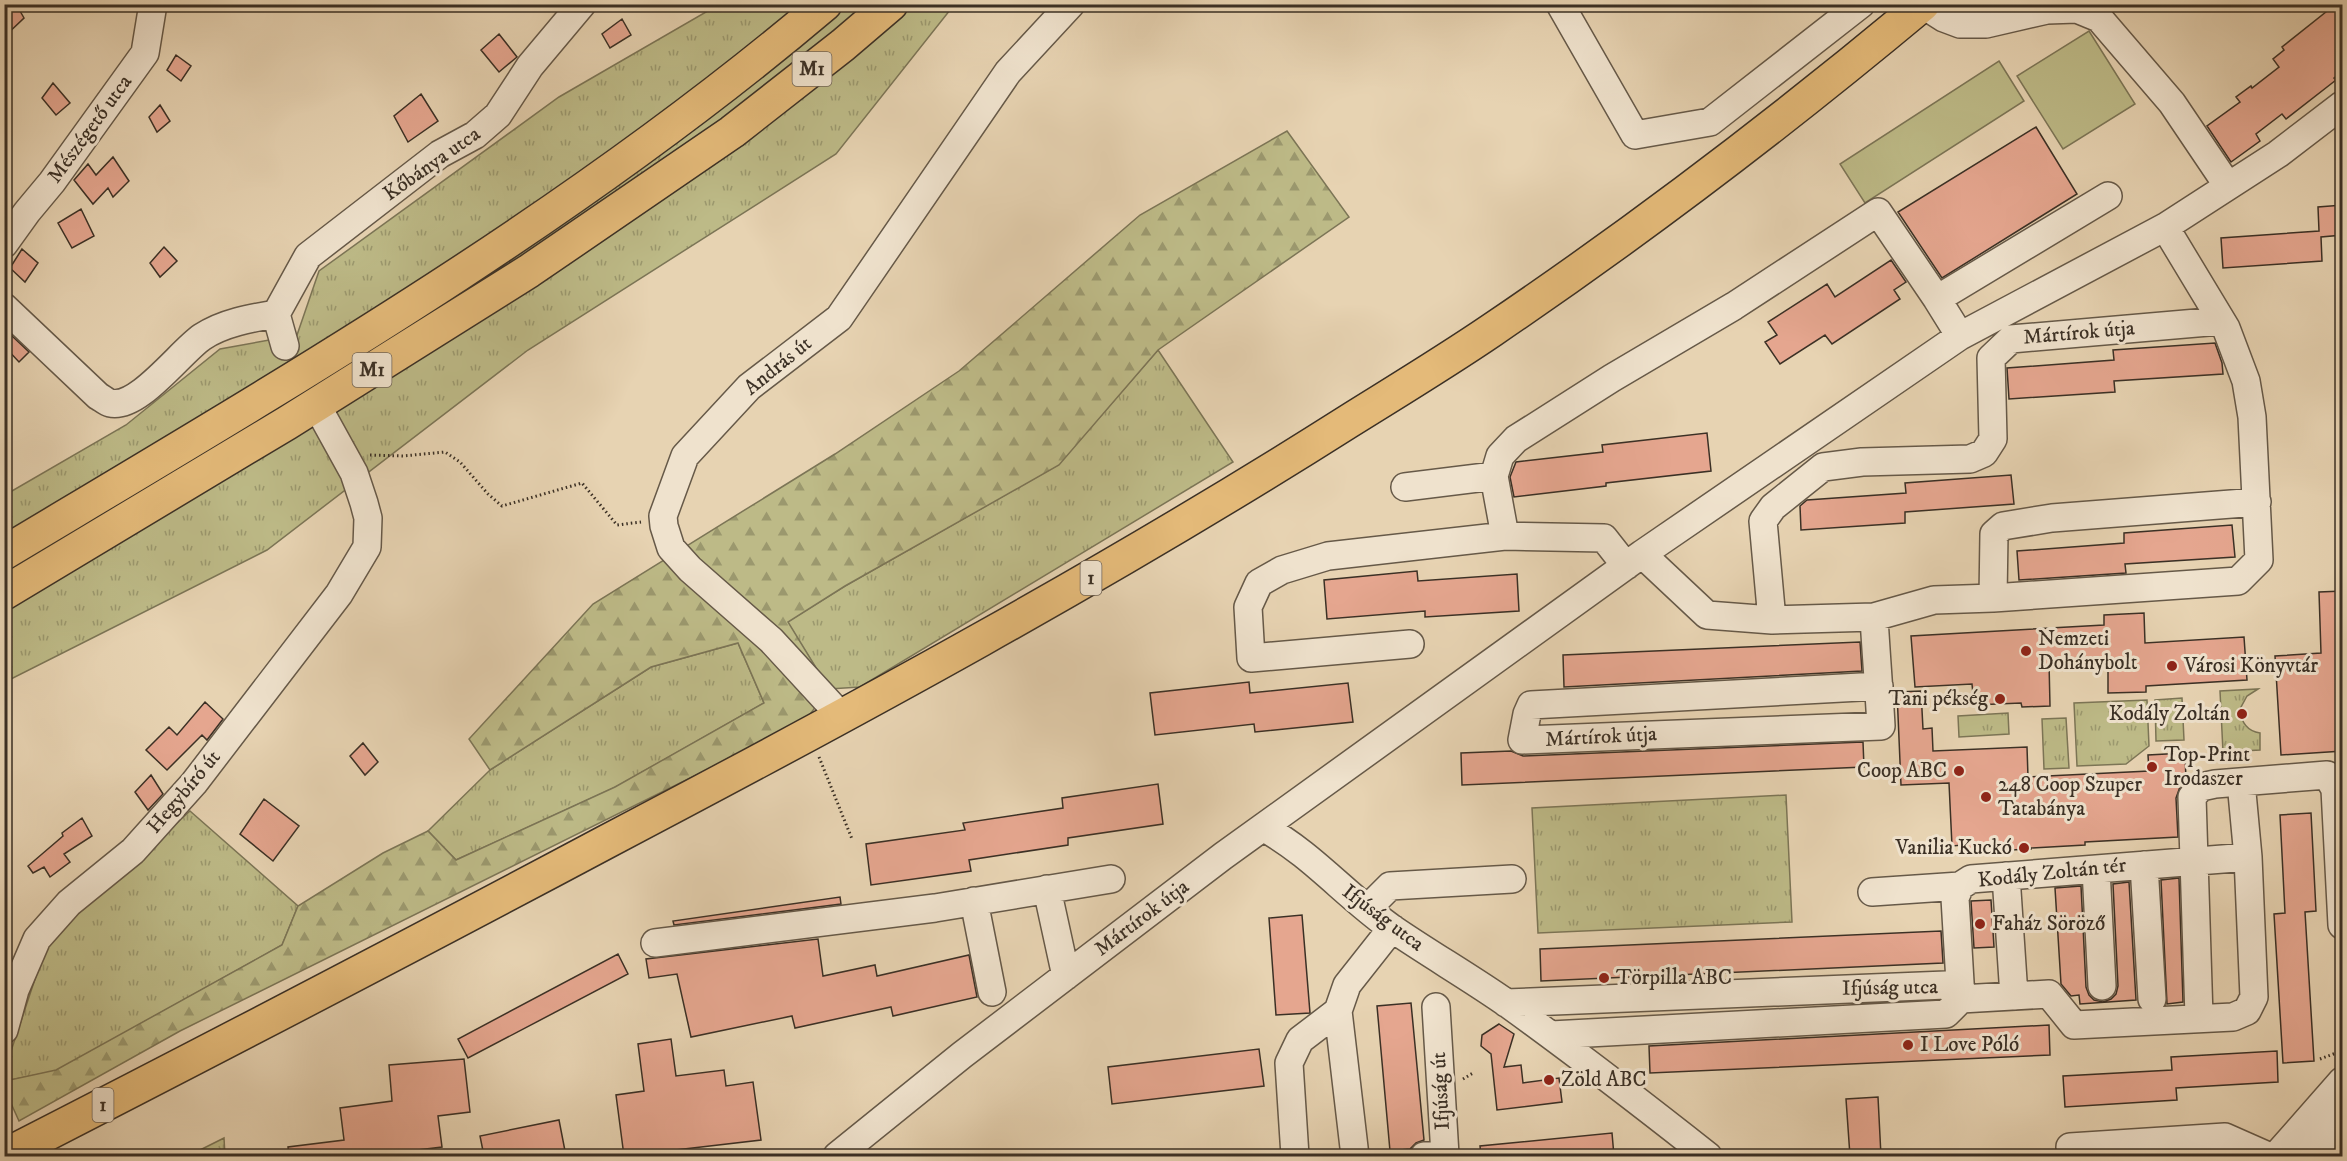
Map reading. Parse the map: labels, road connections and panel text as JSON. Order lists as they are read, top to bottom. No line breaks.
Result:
{"streets":{"main road":["M1","1"],"street":["Mészégető utca","Kőbánya utca","Mártírok útja","András út","Hegybíró út","Kodály Zoltán tér","Ifjúság utca","Ifjúság út"]},"crossings":[["Mártírok útja","Ifjúság utca"],["Kodály Zoltán tér","Ifjúság utca"]],"places":["Nemzeti Dohánybolt","Városi Könyvtár","Tani pékség","Kodály Zoltán","Top-Print Irodaszer","Coop ABC","248 Coop Szuper Tatabánya","Vanilia Kuckó","Faház Söröző","Törpilla ABC","I Love Póló","Zöld ABC"]}
